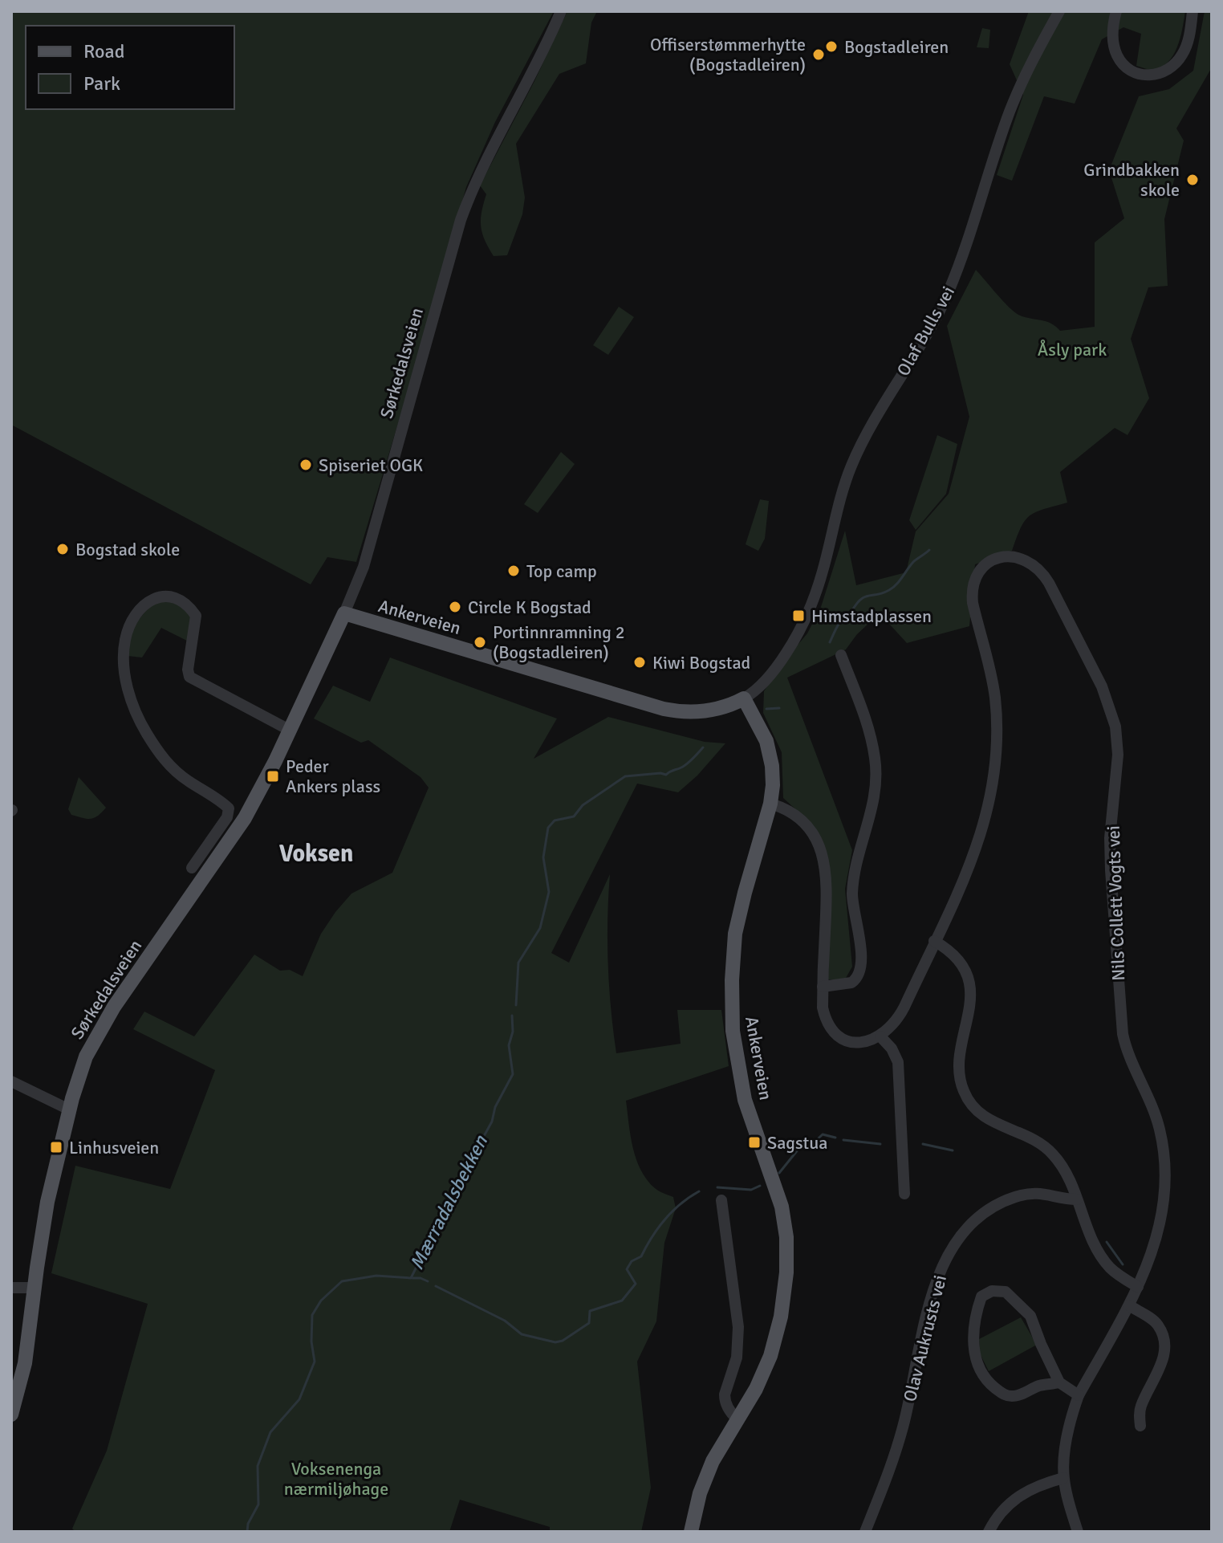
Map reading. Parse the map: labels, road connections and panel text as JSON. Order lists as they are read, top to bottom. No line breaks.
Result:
{"streets":{"main road":["Sørkedalsveien","Ankerveien"],"street":["Olaf Bulls vei","Nils Collett Vogts vei","Olav Aukrusts vei"]},"crossings":[["Olaf Bulls vei","Ankerveien"],["Sørkedalsveien","Ankerveien"]],"districts":["Voksen"],"water":["Mærradalsbekken"],"parks":["Åsly park","Voksenenga nærmiljøhage"],"places":{"other":["Bogstadleiren","Offiserstømmerhytte (Bogstadleiren)","Grindbakken skole","Spiseriet OGK","Bogstad skole","Top camp","Circle K Bogstad","Portinnramning 2 (Bogstadleiren)","Kiwi Bogstad"],"transit":["Himstadplassen","Peder Ankers plass","Sagstua","Linhusveien"]},"legend":["Road","Park"]}
